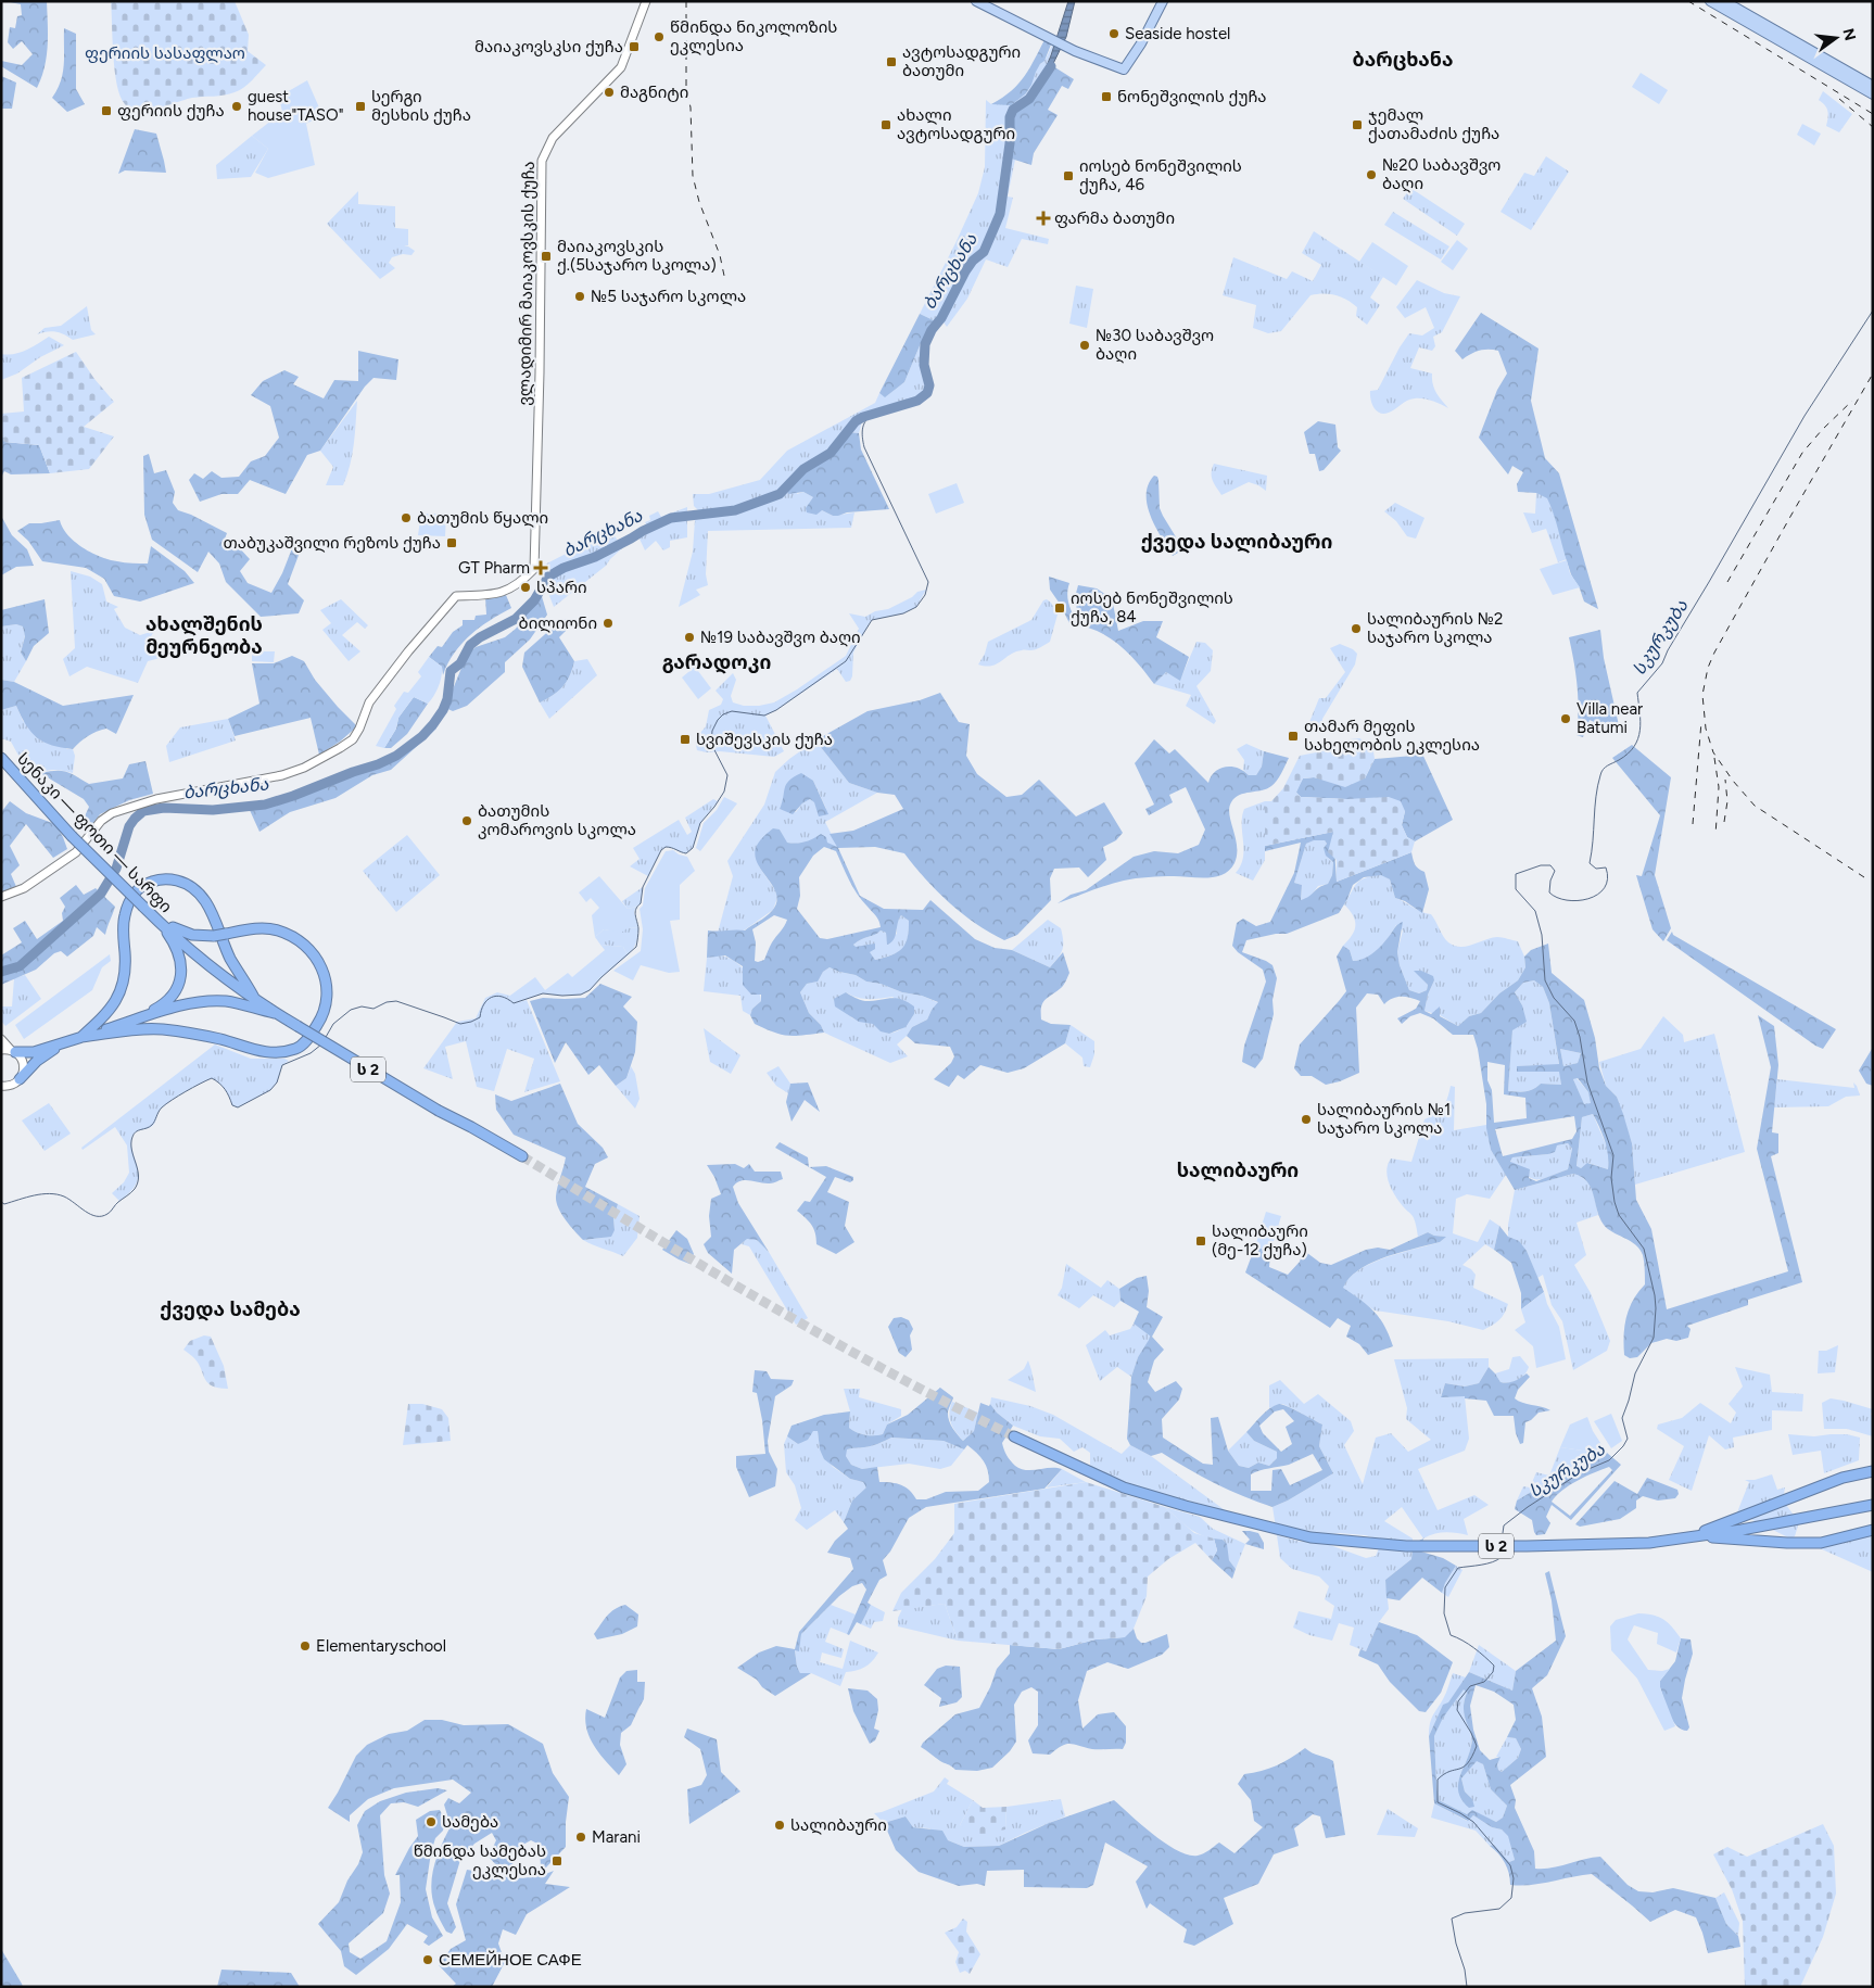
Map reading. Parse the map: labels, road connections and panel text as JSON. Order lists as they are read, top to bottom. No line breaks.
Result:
{"streets":{"highway":["სენაკი — ფოთი — სარფი","ს 2"],"main road":["ვლადიმირ მაიაკოვსკის ქუჩა"]},"districts":["ბარცხანა","ქვედა სალიბაური","ახალშენის მეურნეობა","გარადოკი","სალიბაური","ქვედა სამება"],"water":["ბარცხანა","სკურკუბა"],"parks":["ფერიის სასაფლაო"],"places":{"other":["Seaside hostel","წმინდა ნიკოლოზის ეკლესია","მაგნიტი","guest house\"TASO\"","№20 საბავშვო ბაღი","№5 საჯარო სკოლა","№30 საბავშვო ბაღი","ბათუმის წყალი","სპარი","ბილიონი","სალიბაურის №2 საჯარო სკოლა","№19 საბავშვო ბაღი","Villa near Batumi","ბათუმის კომაროვის სკოლა","სალიბაურის №1 საჯარო სკოლა","Elementaryschool","სამება","სალიბაური","Marani","СЕМЕЙНОЕ САФЕ"],"transit":["მაიაკოვსკსი ქუჩა","ავტოსადგური ბათუმი","ნონეშვილის ქუჩა","სერგი მესხის ქუჩა","ფერიის ქუჩა","ახალი ავტოსადგური","ჯემალ ქათამაძის ქუჩა","იოსებ ნონეშვილის ქუჩა, 46","მაიაკოვსკის ქ.(5საჯარო სკოლა)","თაბუკაშვილი რეზოს ქუჩა","იოსებ ნონეშვილის ქუჩა, 84","თამარ მეფის სახელობის ეკლესია","სვიშევსკის ქუჩა","სალიბაური (მე-12 ქუჩა)","წმინდა სამებას ეკლესია"],"health":["ფარმა ბათუმი","GT Pharm"]},"north":"right"}
